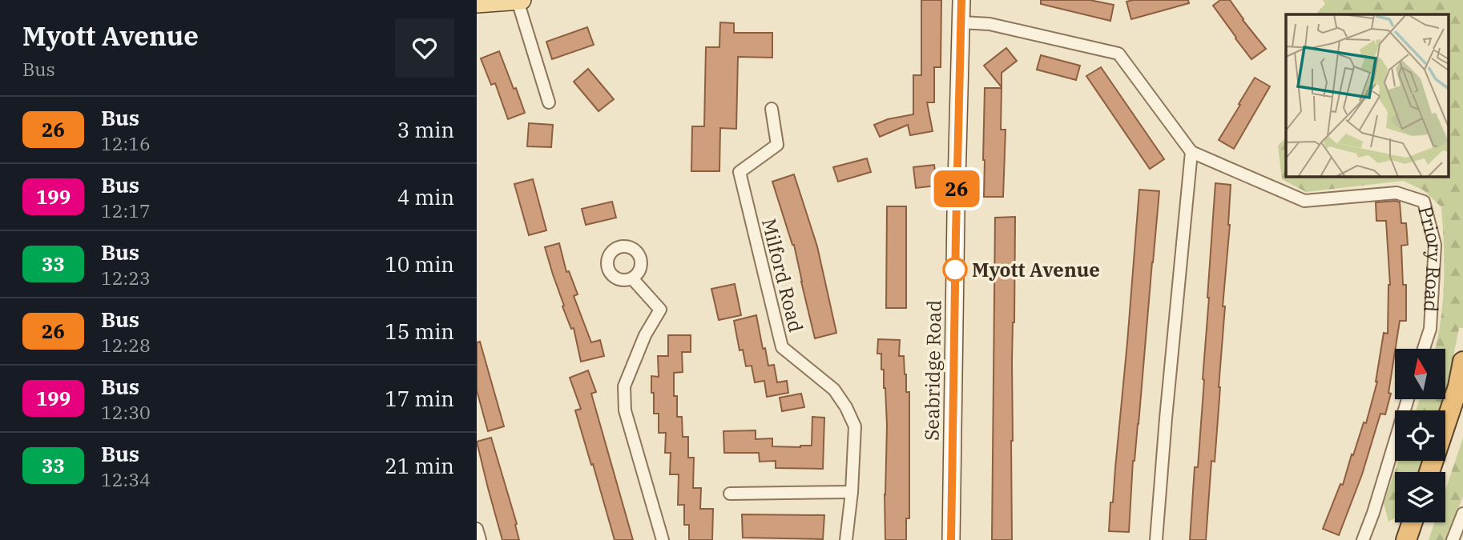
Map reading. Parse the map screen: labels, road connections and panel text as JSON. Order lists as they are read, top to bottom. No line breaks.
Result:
{"streets":{"main road":["Seabridge Road"],"street":["Priory Road","Milford Road"]},"places":["Myott Avenue"],"lines":["bus line 26"],"north":"top","page":{"heading":["Myott Avenue","Bus"],"on_map":"26","list":[{"mark":"26","name":"Bus","note":"12:16","value":"3 min"},{"mark":"199","name":"Bus","note":"12:17","value":"4 min"},{"mark":"33","name":"Bus","note":"12:23","value":"10 min"},{"mark":"26","name":"Bus","note":"12:28","value":"15 min"},{"mark":"199","name":"Bus","note":"12:30","value":"17 min"},{"mark":"33","name":"Bus","note":"12:34","value":"21 min"}]}}
